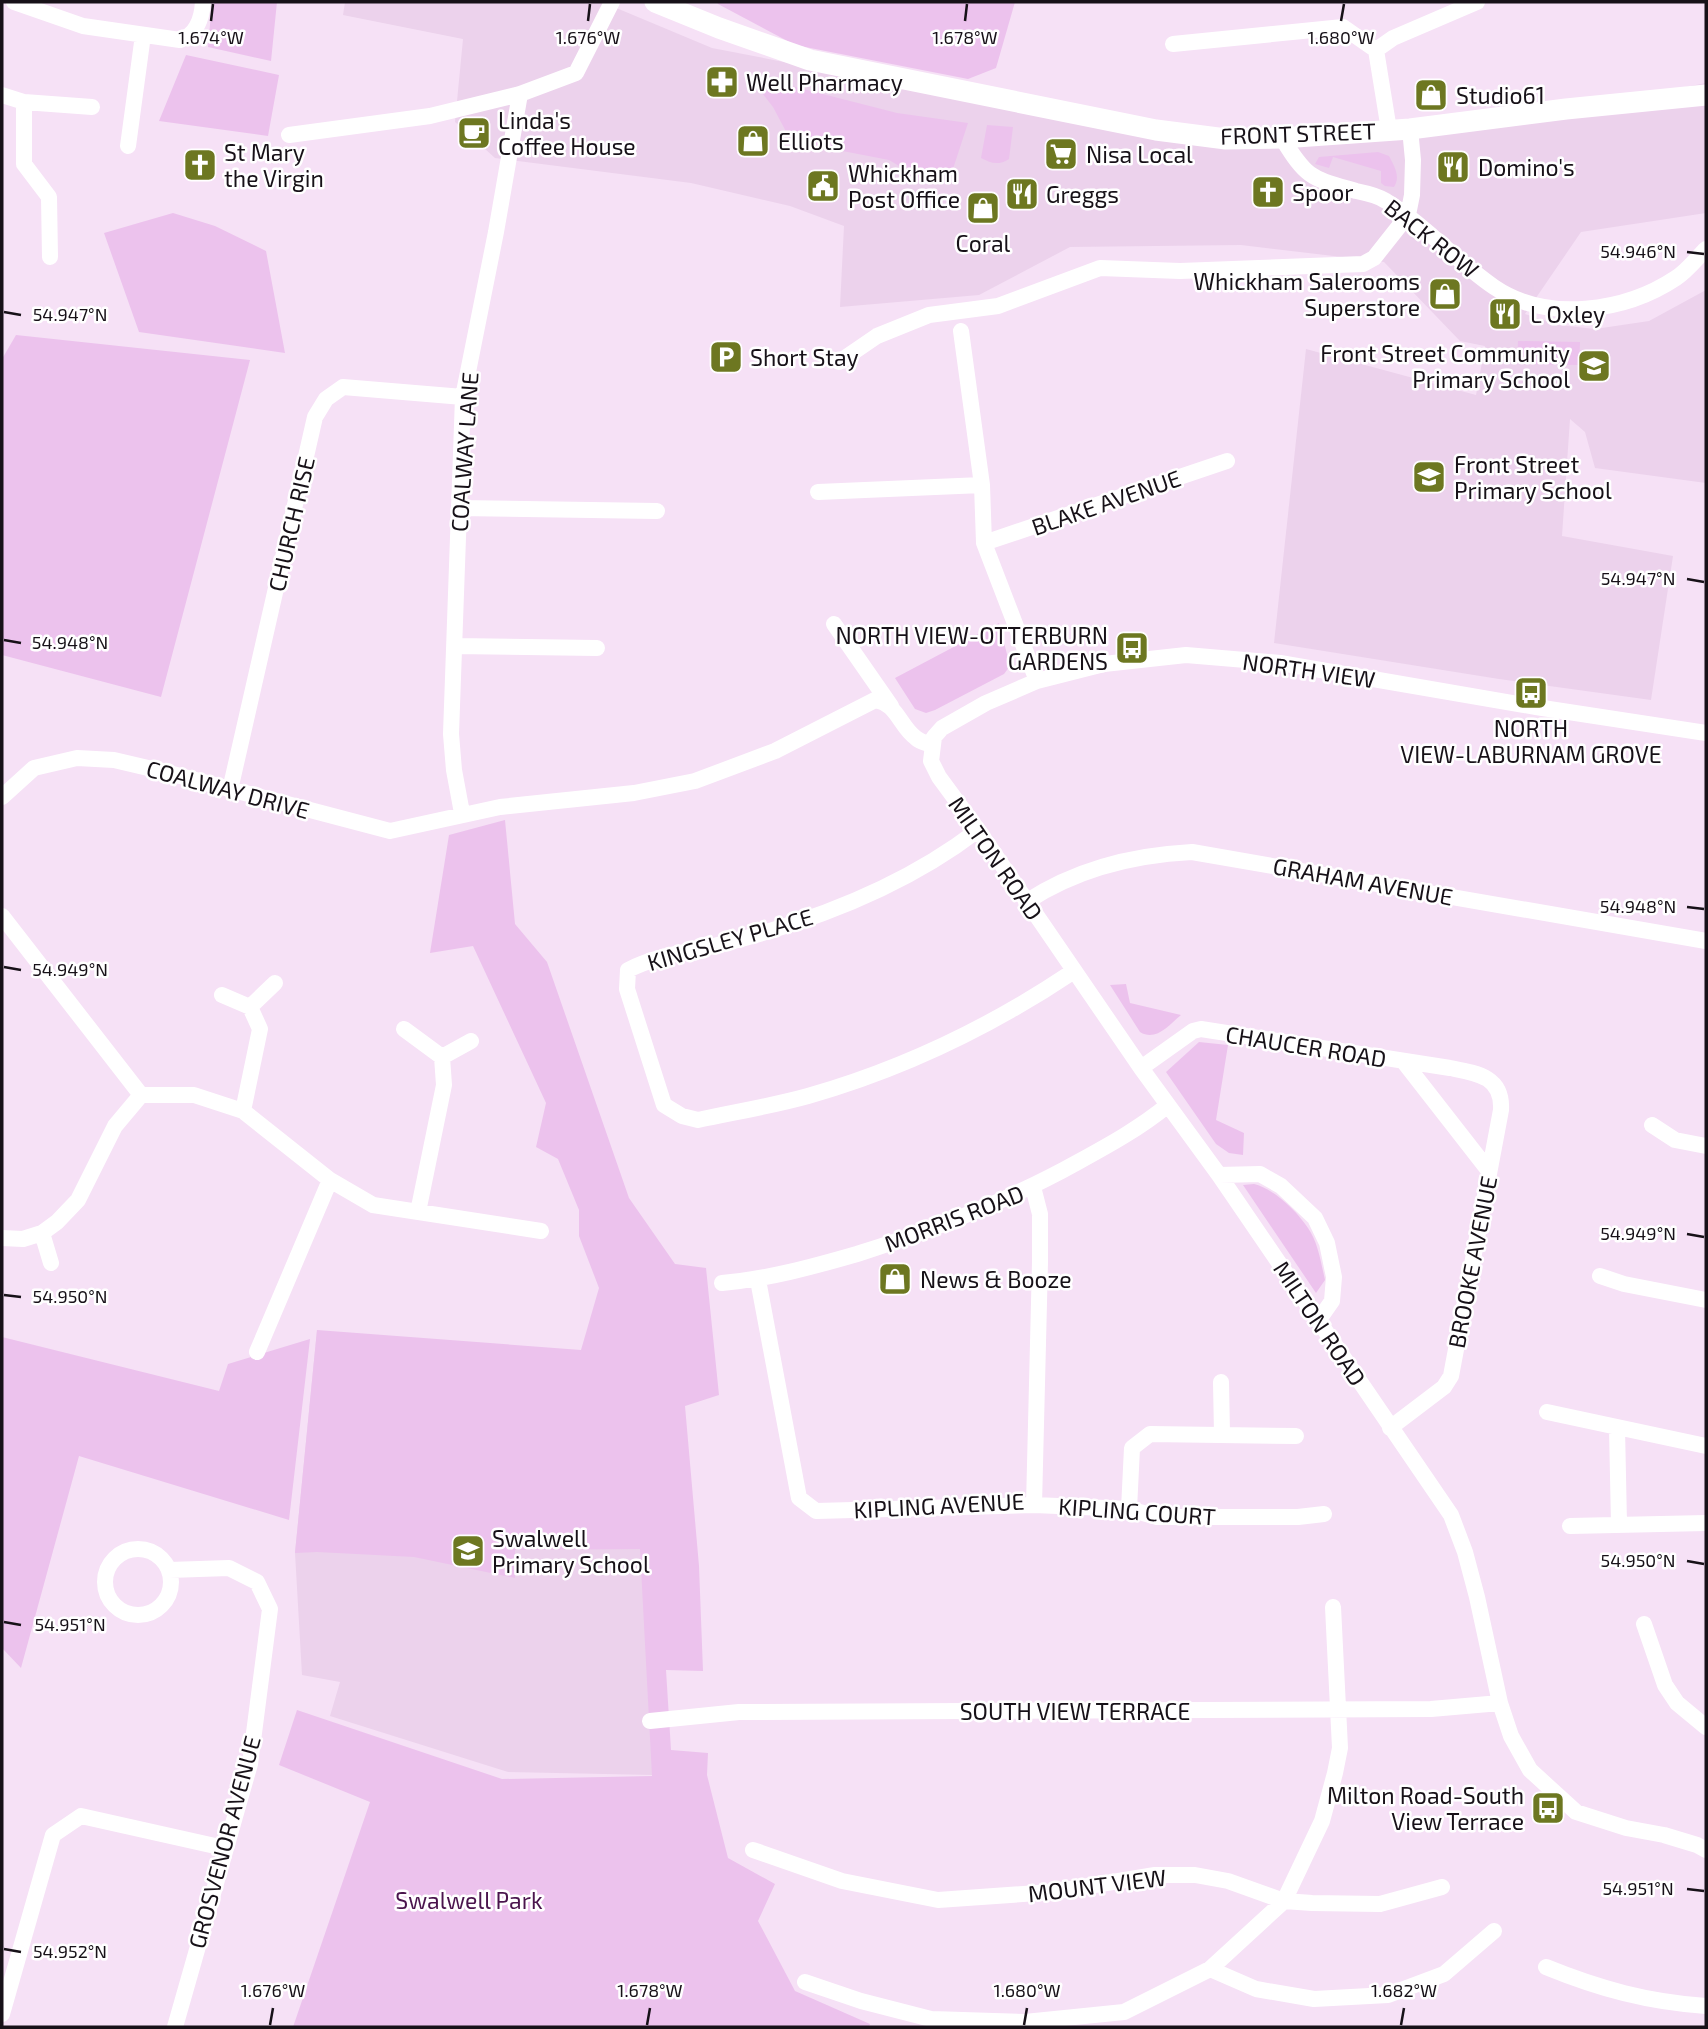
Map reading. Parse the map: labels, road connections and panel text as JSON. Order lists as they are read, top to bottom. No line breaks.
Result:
{"streets":{"main road":["FRONT STREET"],"street":["BACK ROW","COALWAY LANE","BLAKE AVENUE","CHURCH RISE","NORTH VIEW","COALWAY DRIVE","MILTON ROAD","GRAHAM AVENUE","KINGSLEY PLACE","CHAUCER ROAD","MORRIS ROAD","BROOKE AVENUE","KIPLING AVENUE","KIPLING COURT","SOUTH VIEW TERRACE","GROSVENOR AVENUE","MOUNT VIEW"]},"crossings":[["FRONT STREET","BACK ROW"],["COALWAY LANE","CHURCH RISE"],["COALWAY LANE","COALWAY DRIVE"],["CHURCH RISE","COALWAY DRIVE"],["NORTH VIEW","MILTON ROAD"],["MILTON ROAD","GRAHAM AVENUE"],["MILTON ROAD","KINGSLEY PLACE"],["MILTON ROAD","CHAUCER ROAD"],["MILTON ROAD","MORRIS ROAD"],["MILTON ROAD","BROOKE AVENUE"],["MILTON ROAD","SOUTH VIEW TERRACE"],["CHAUCER ROAD","BROOKE AVENUE"],["MORRIS ROAD","KIPLING AVENUE"],["KIPLING AVENUE","KIPLING COURT"]],"parks":["Swalwell Park"],"places":{"pharmacy":["Well Pharmacy"],"shop":["Studio61","Elliots","Coral","Whickham Salerooms Superstore","News & Booze"],"cafe":["Linda's Coffee House"],"supermarket":["Nisa Local"],"church":["St Mary the Virgin","Spoor"],"restaurant":["Domino's","Greggs","L Oxley"],"public building":["Whickham Post Office"],"parking":["Short Stay"],"school or university":["Front Street Community Primary School","Front Street Primary School","Swalwell Primary School"],"bus stop":["NORTH VIEW-OTTERBURN GARDENS","NORTH VIEW-LABURNAM GROVE","Milton Road-South View Terrace"]},"coordinates":["1.674°W","1.676°W","1.678°W","1.680°W","54.946°N","54.947°N","54.948°N","54.949°N","54.950°N","54.951°N","54.952°N","1.682°W"]}
